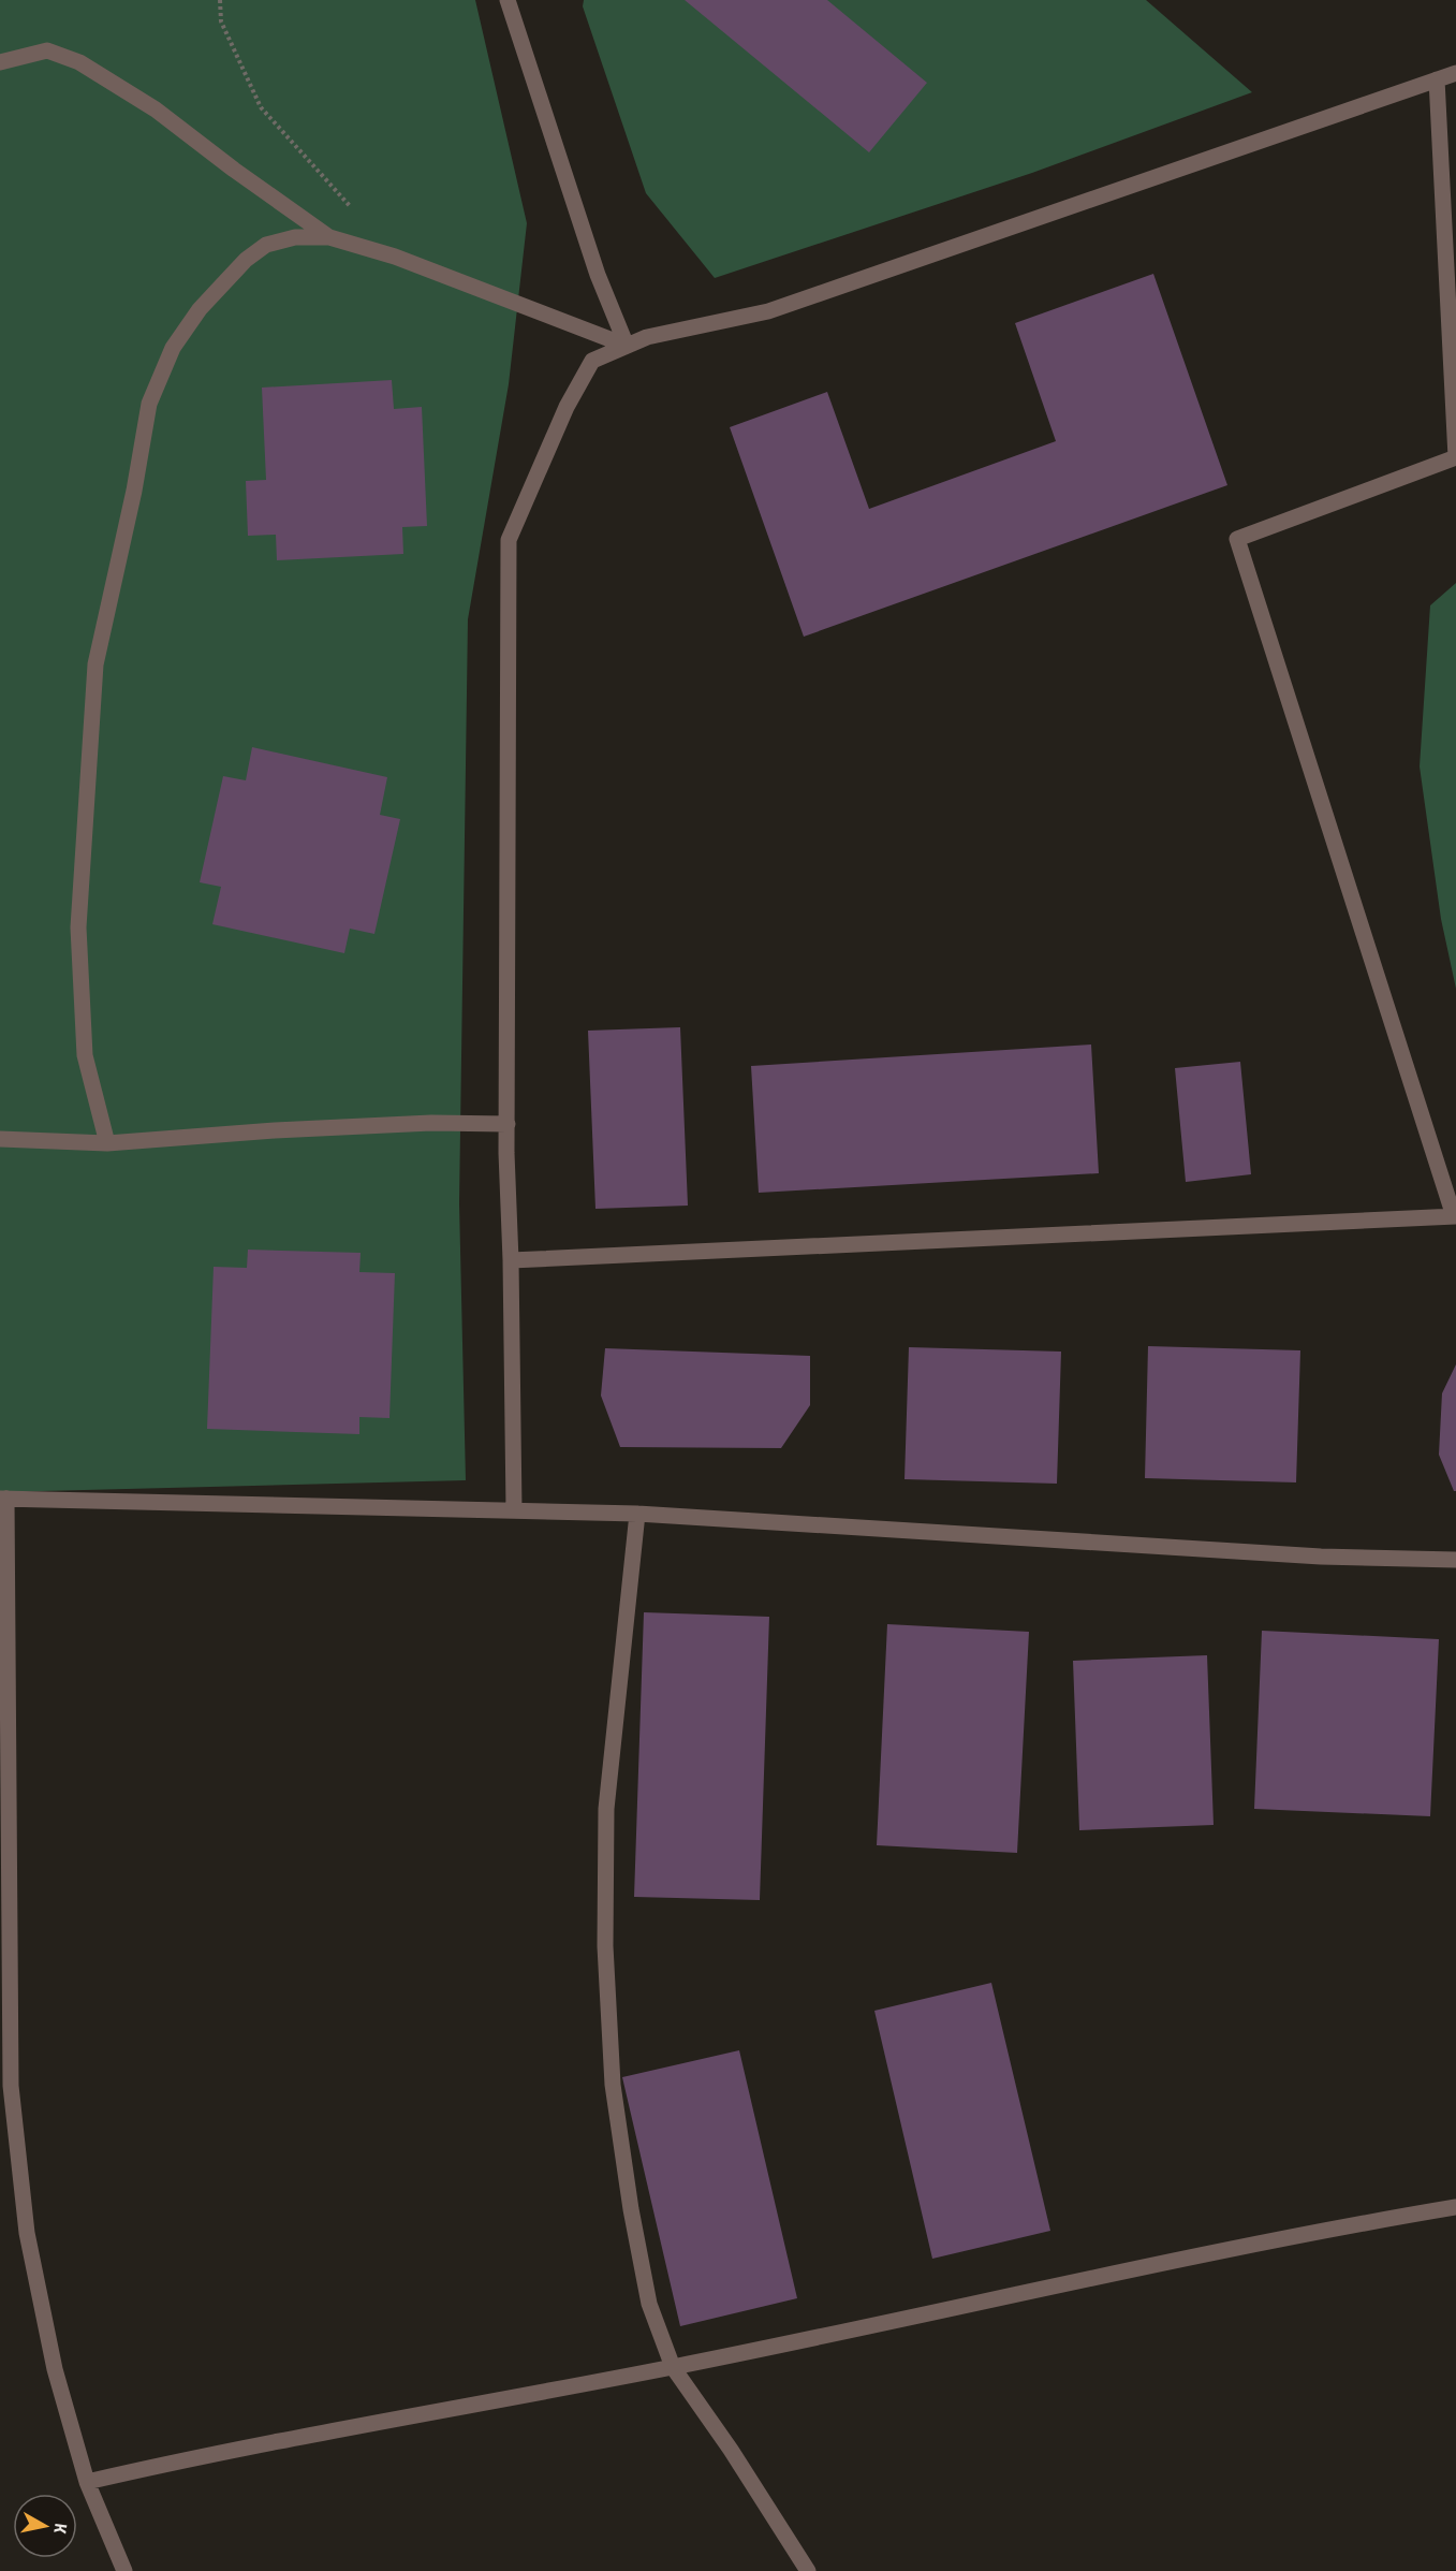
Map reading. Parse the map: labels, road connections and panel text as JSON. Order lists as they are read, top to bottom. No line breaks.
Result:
{"north":"right"}
